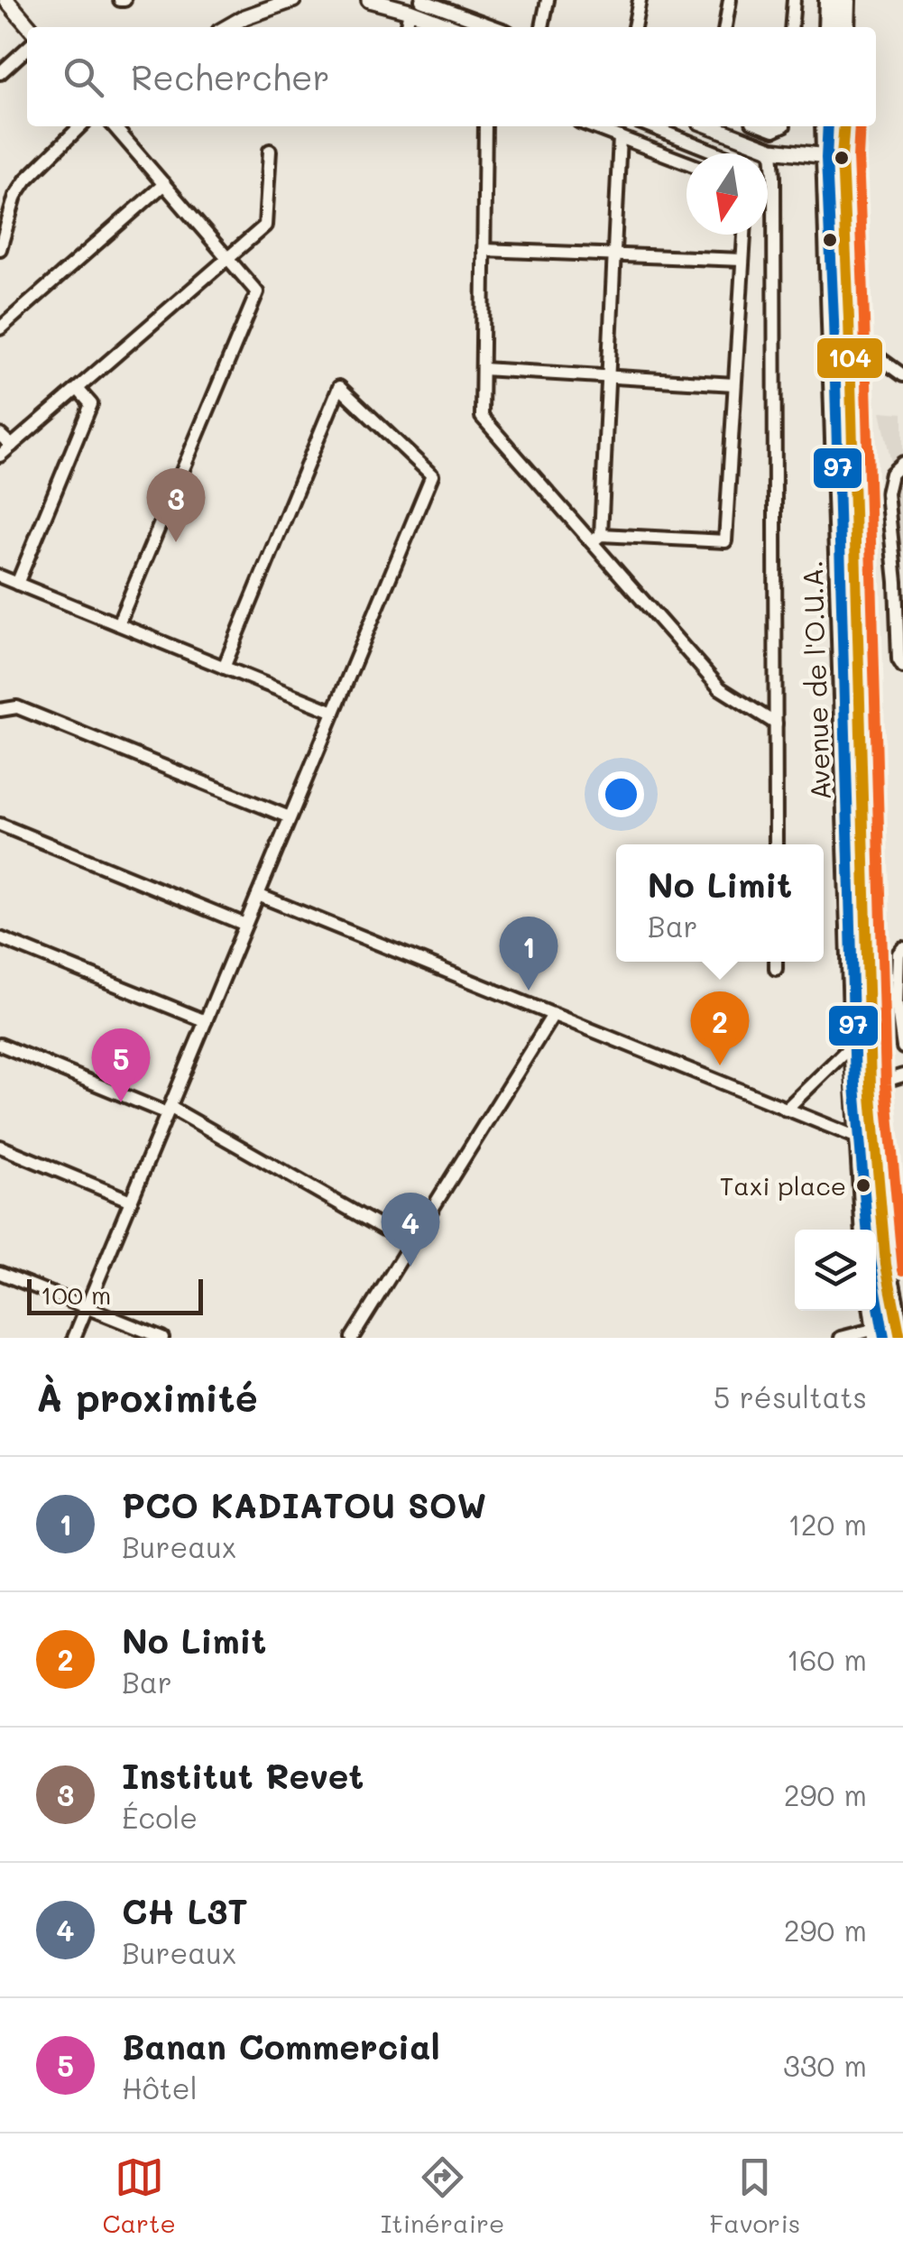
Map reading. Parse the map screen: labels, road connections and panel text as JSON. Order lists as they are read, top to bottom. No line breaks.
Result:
{"streets":{"highway":["Avenue de l'O.U.A."]},"places":["Taxi place"],"lines":["transit line 104","transit line 97"],"scale_bar":"100 m","north":"bottom","page":{"search":"Rechercher","pins":["3","1","2","5","4"],"popup":["No Limit","Bar"],"scale":"100 m","heading":["À proximité","5 résultats"],"list":[{"mark":"1","name":"PCO KADIATOU SOW","note":"Bureaux","value":"120 m"},{"mark":"2","name":"No Limit","note":"Bar","value":"160 m"},{"mark":"3","name":"Institut Revet","note":"École","value":"290 m"},{"mark":"4","name":"CH L3T","note":"Bureaux","value":"290 m"},{"mark":"5","name":"Banan Commercial","note":"Hôtel","value":"330 m"}],"nav":["Carte","Itinéraire","Favoris"]}}
